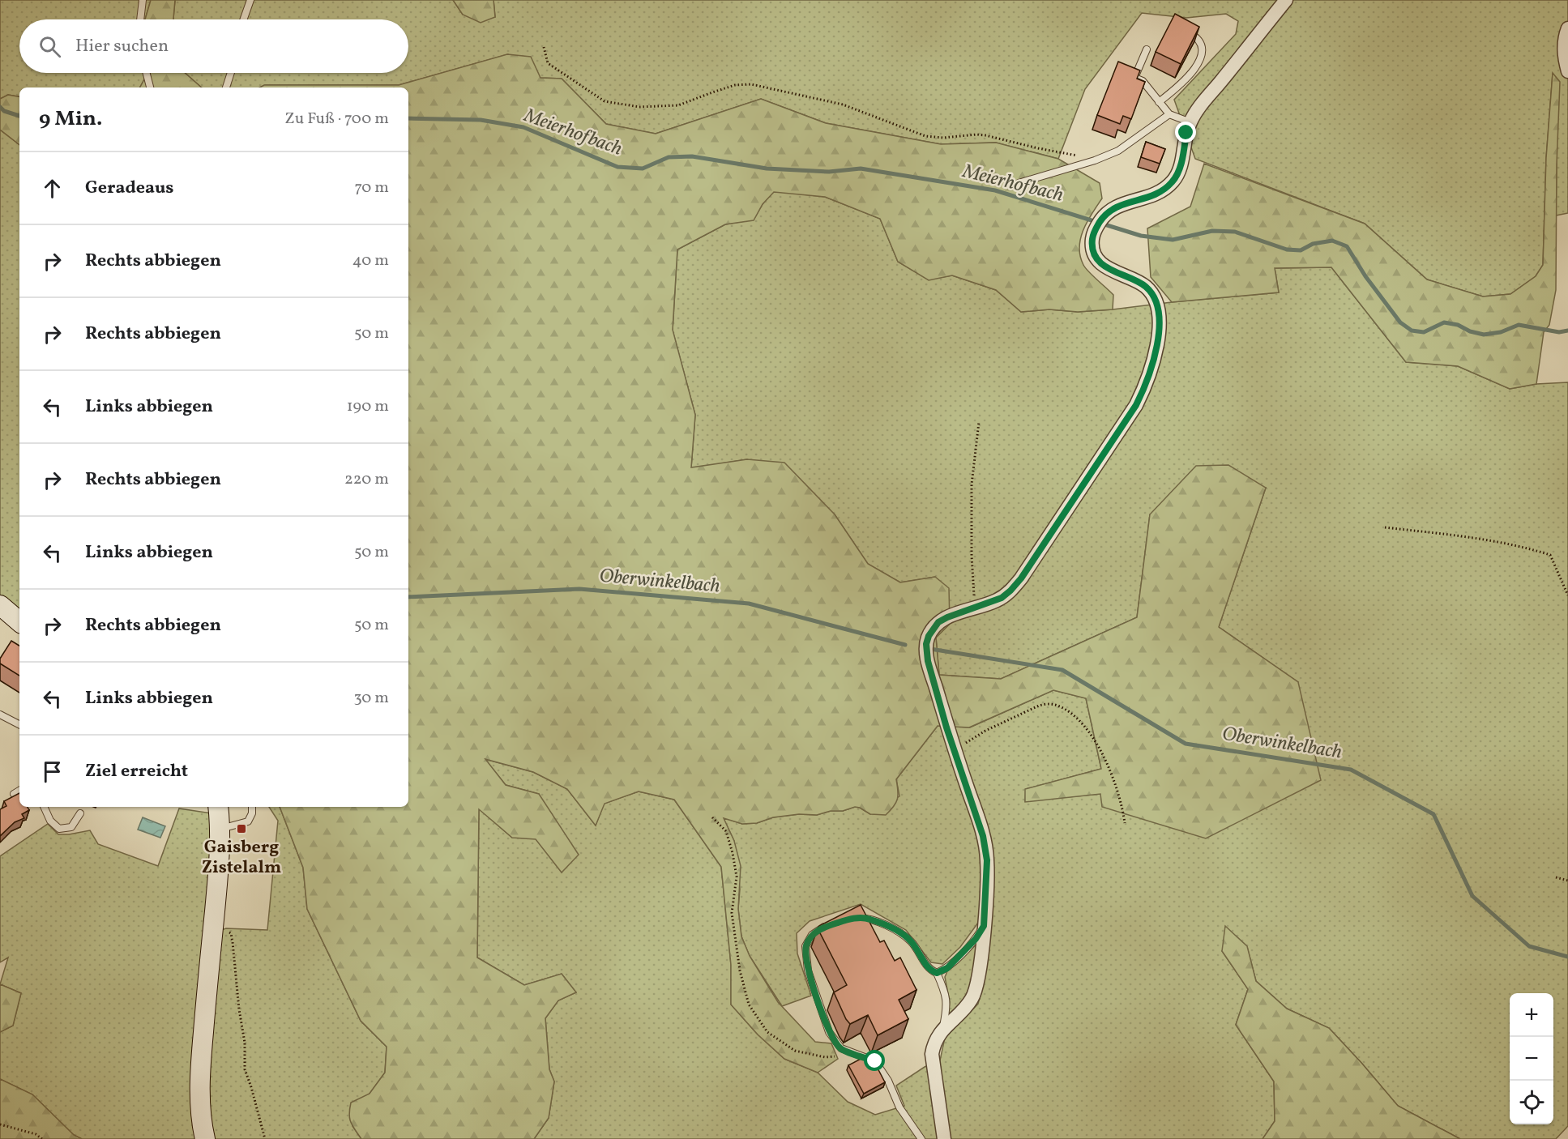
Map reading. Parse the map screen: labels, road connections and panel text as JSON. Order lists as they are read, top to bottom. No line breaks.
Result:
{"water":["Meierhofbach","Oberwinkelbach"],"places":{"transit":["Gaisberg Zistelalm"]},"page":{"search":"Hier suchen","heading":["9 Min.","Zu Fuß · 700 m"],"list":[["Geradeaus","70 m"],["Rechts abbiegen","40 m"],["Rechts abbiegen","50 m"],["Links abbiegen","190 m"],["Rechts abbiegen","220 m"],["Links abbiegen","50 m"],["Rechts abbiegen","50 m"],["Links abbiegen","30 m"],"Ziel erreicht"],"map_buttons":["+","−"]}}
